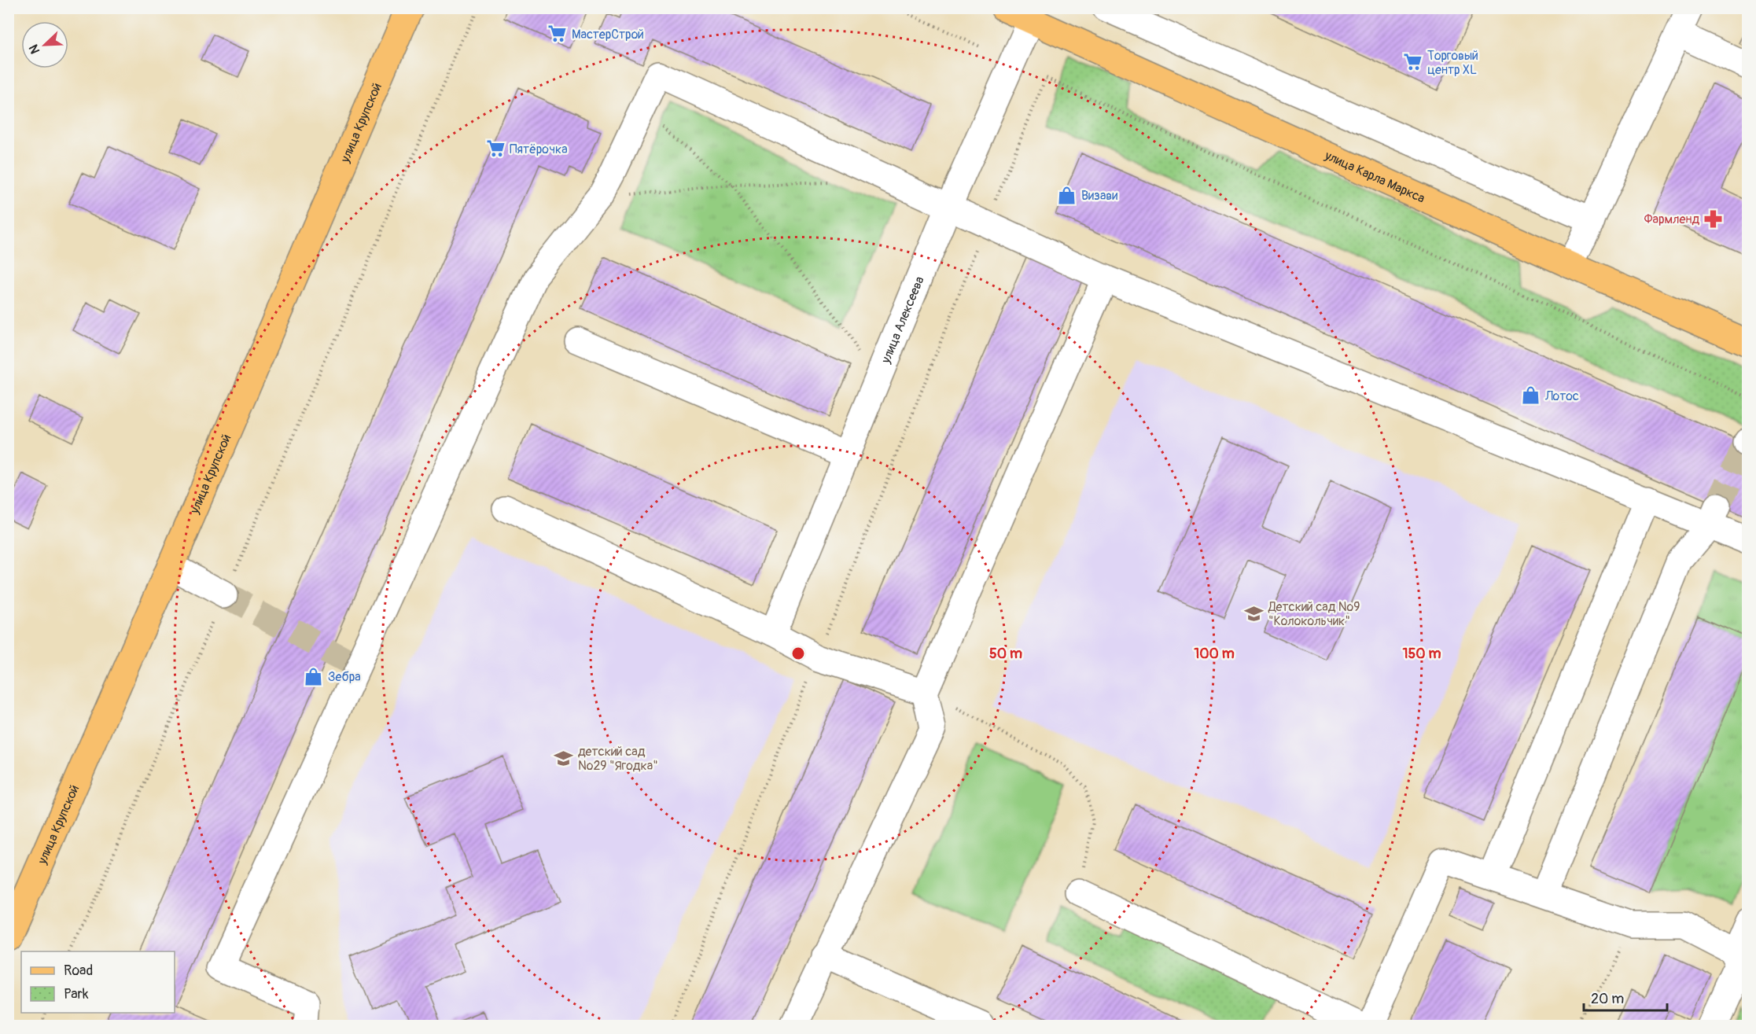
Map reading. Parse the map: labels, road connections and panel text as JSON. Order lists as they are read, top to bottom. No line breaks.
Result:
{"streets":{"main road":["улица Крупской","улица Карла Маркса"],"street":["улица Алексеева"]},"crossings":[["улица Карла Маркса","улица Алексеева"]],"places":{"supermarket":["МастерСтрой","Торговый центр XL","Пятёрочка"],"shop":["Визави","Лотос","Зебра"],"pharmacy":["Фармленд"],"school or university":["Детский сад №9 \"Колокольчик\"","детский сад №29 \"Ягодка\""]},"legend":["Road","Park"],"scale_bar":"20 m","north":"bottom left","rings":["50 m","100 m","150 m"]}
